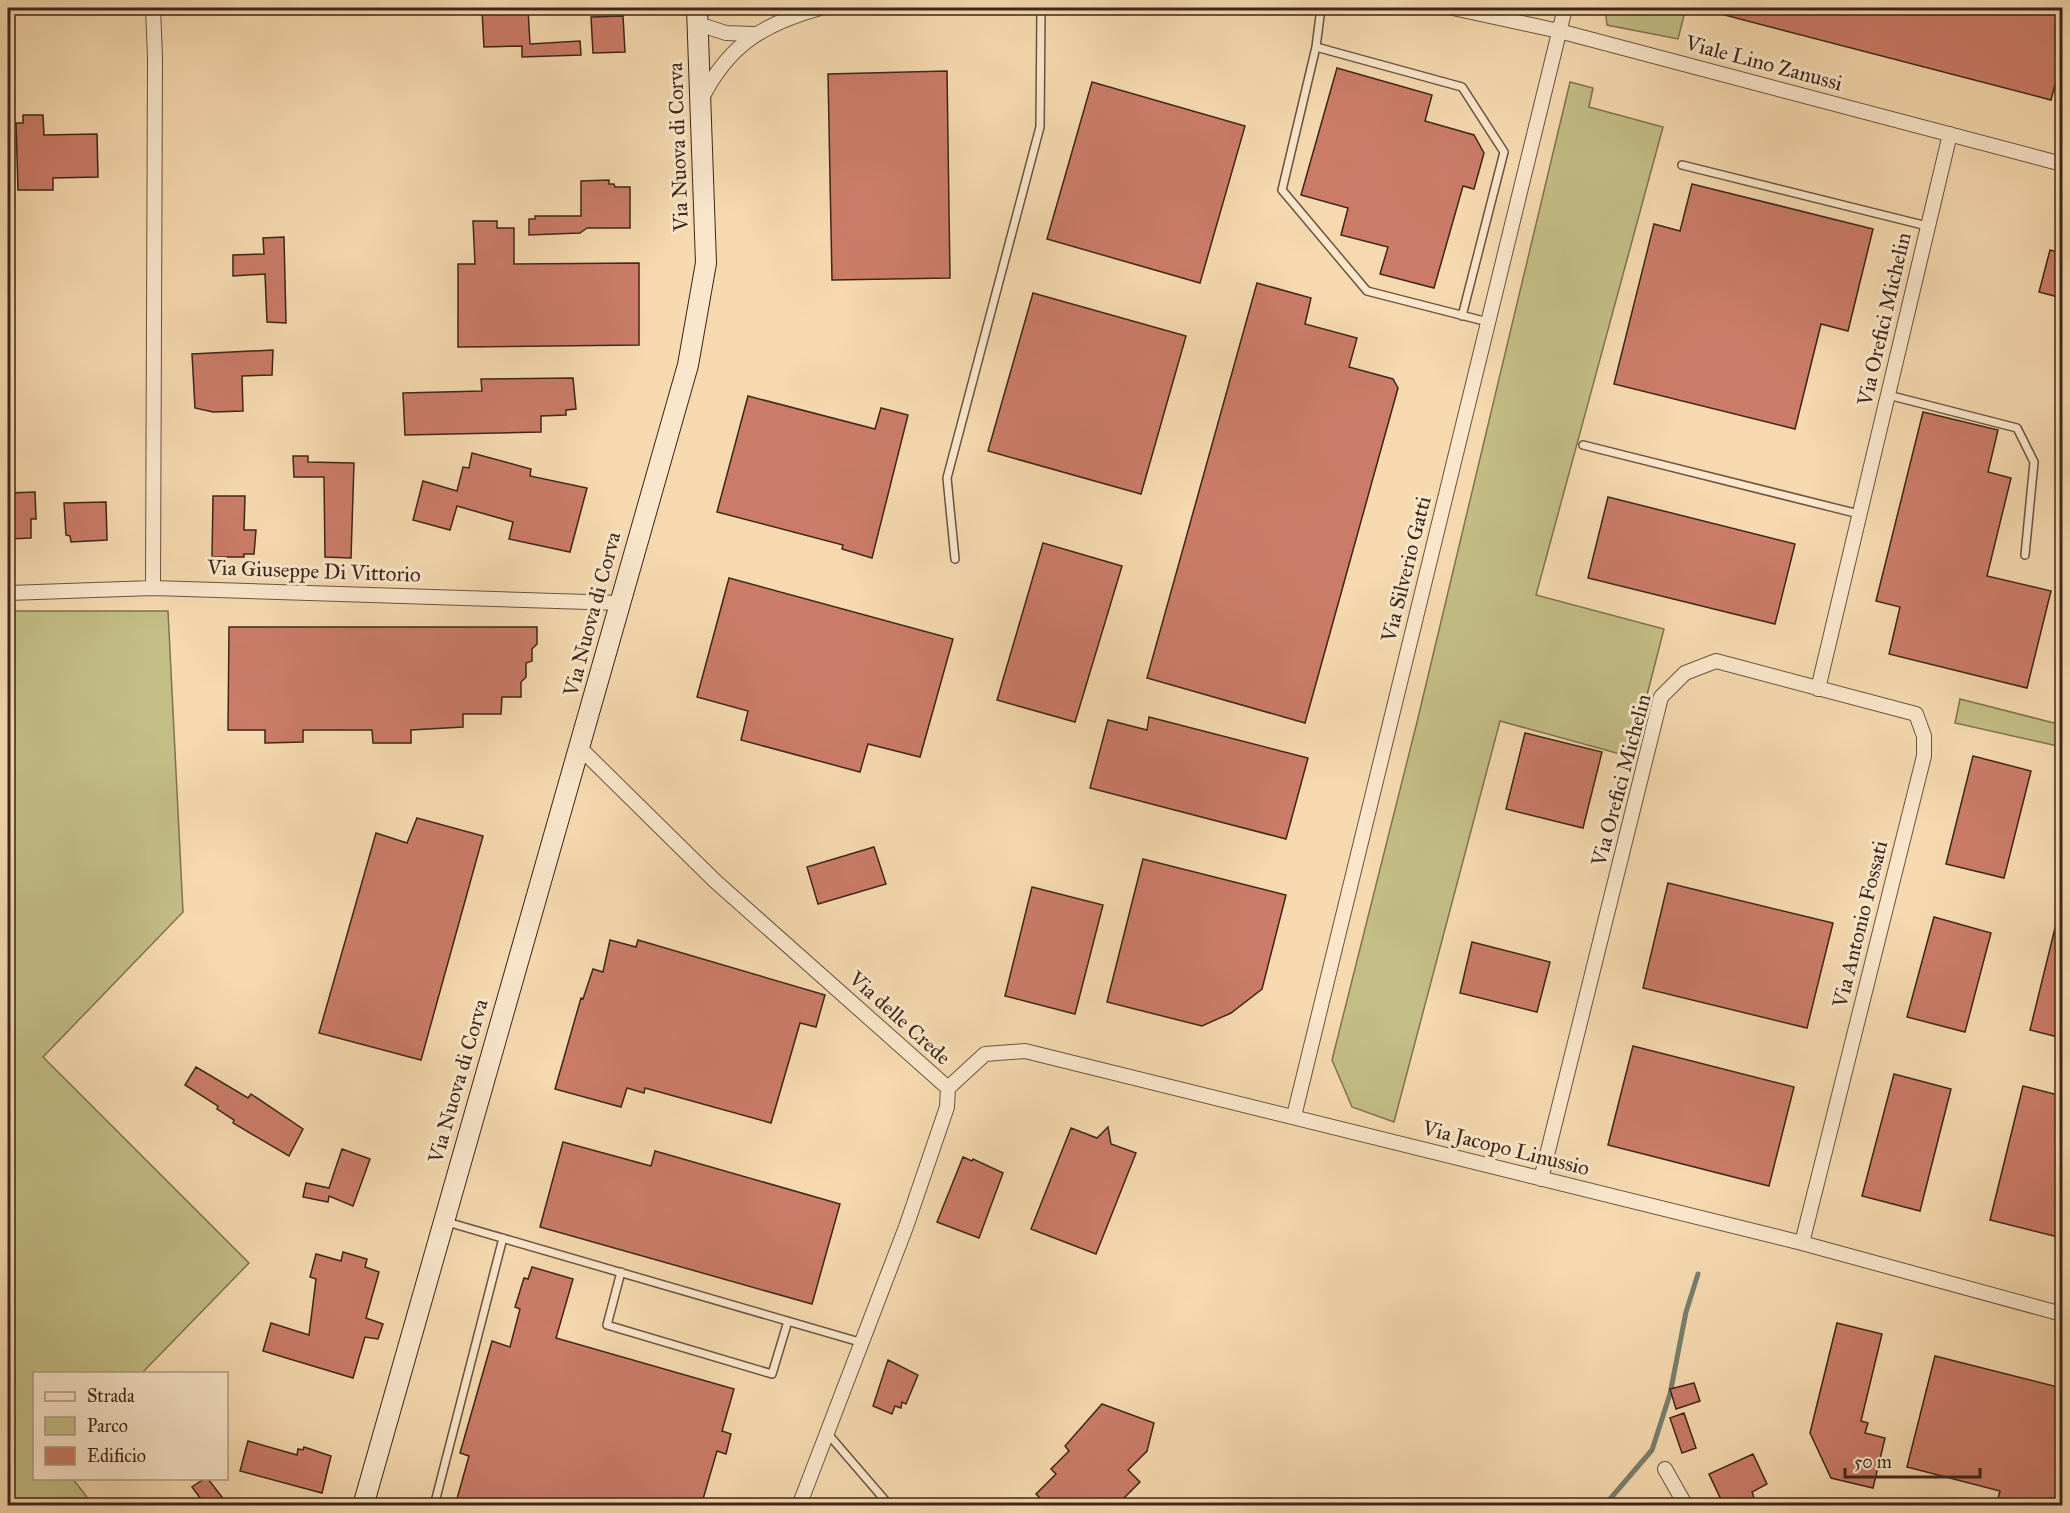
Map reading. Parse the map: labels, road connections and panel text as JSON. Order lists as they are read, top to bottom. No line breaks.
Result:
{"streets":{"main road":["Via Nuova di Corva"],"street":["Viale Lino Zanussi","Via Orefici Michelin","Via Silverio Gatti","Via Giuseppe Di Vittorio","Via Antonio Fossati","Via delle Crede","Via Jacopo Linussio"]},"crossings":[["Viale Lino Zanussi","Via Orefici Michelin"],["Viale Lino Zanussi","Via Silverio Gatti"],["Via Nuova di Corva","Via Giuseppe Di Vittorio"],["Via Nuova di Corva","Via delle Crede"],["Via Orefici Michelin","Via Antonio Fossati"],["Via Orefici Michelin","Via Jacopo Linussio"],["Via Silverio Gatti","Via Jacopo Linussio"],["Via Antonio Fossati","Via Jacopo Linussio"],["Via delle Crede","Via Jacopo Linussio"]],"legend":["Strada","Parco","Edificio"],"scale_bar":"50 m"}
